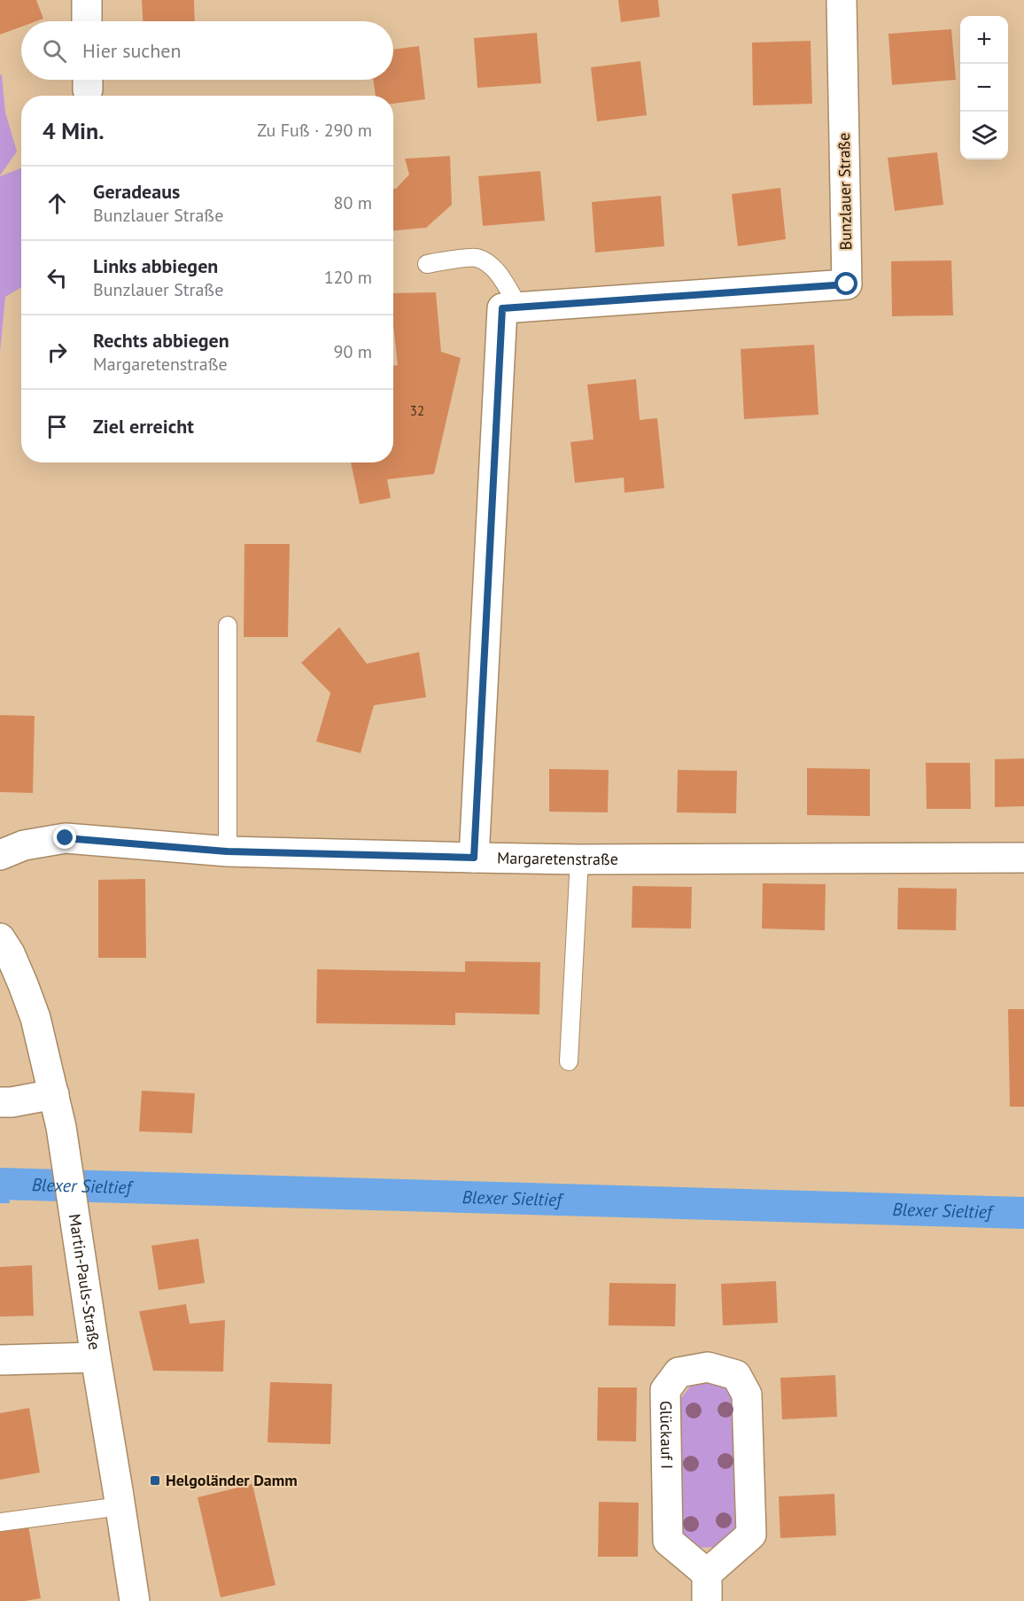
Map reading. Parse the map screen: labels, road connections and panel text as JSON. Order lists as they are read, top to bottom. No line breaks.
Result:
{"streets":{"street":["Bunzlauer Straße","Margaretenstraße","Martin-Pauls-Straße","Glückauf I"]},"water":["Blexer Sieltief"],"places":{"transit":["Helgoländer Damm"]},"house_numbers":["32"],"page":{"map_buttons":["+","−"],"search":"Hier suchen","heading":["4 Min.","Zu Fuß · 290 m"],"list":[["Geradeaus","Bunzlauer Straße","80 m"],["Links abbiegen","Bunzlauer Straße","120 m"],["Rechts abbiegen","Margaretenstraße","90 m"],"Ziel erreicht"]}}
